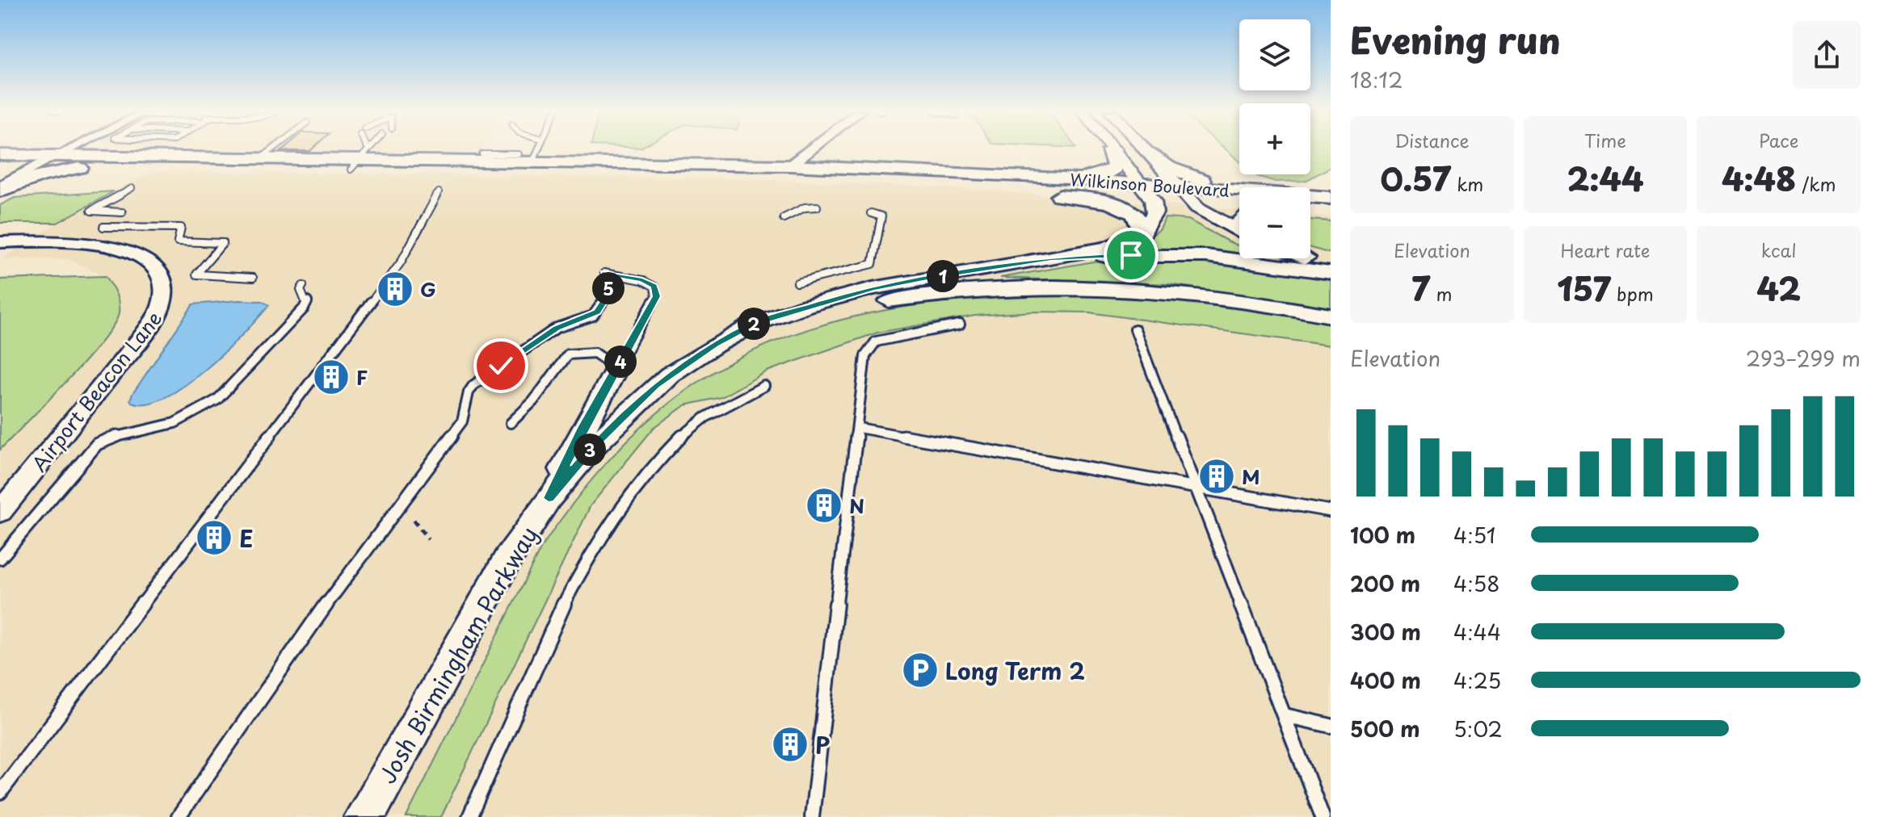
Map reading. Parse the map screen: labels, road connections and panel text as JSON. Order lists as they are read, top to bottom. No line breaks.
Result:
{"streets":{"main road":["Wilkinson Boulevard","Josh Birmingham Parkway"],"street":["Airport Beacon Lane"]},"places":{"building":["G","F","M","N","E","P"],"parking":["Long Term 2"]},"page":{"heading":["Evening run","18:12"],"map_buttons":["+","−"],"stats":[["Distance","0.57 km"],["Time","2:44"],["Pace","4:48 /km"],["Elevation","7 m"],["Heart rate","157 bpm"],["kcal","42"]],"pins":["1","5","2","4","3"],"chart":["Elevation","293–299 m"],"list":[{"name":"100 m","note":"4:51"},{"name":"200 m","note":"4:58"},{"name":"300 m","note":"4:44"},{"name":"400 m","note":"4:25"},{"name":"500 m","note":"5:02"}]}}
